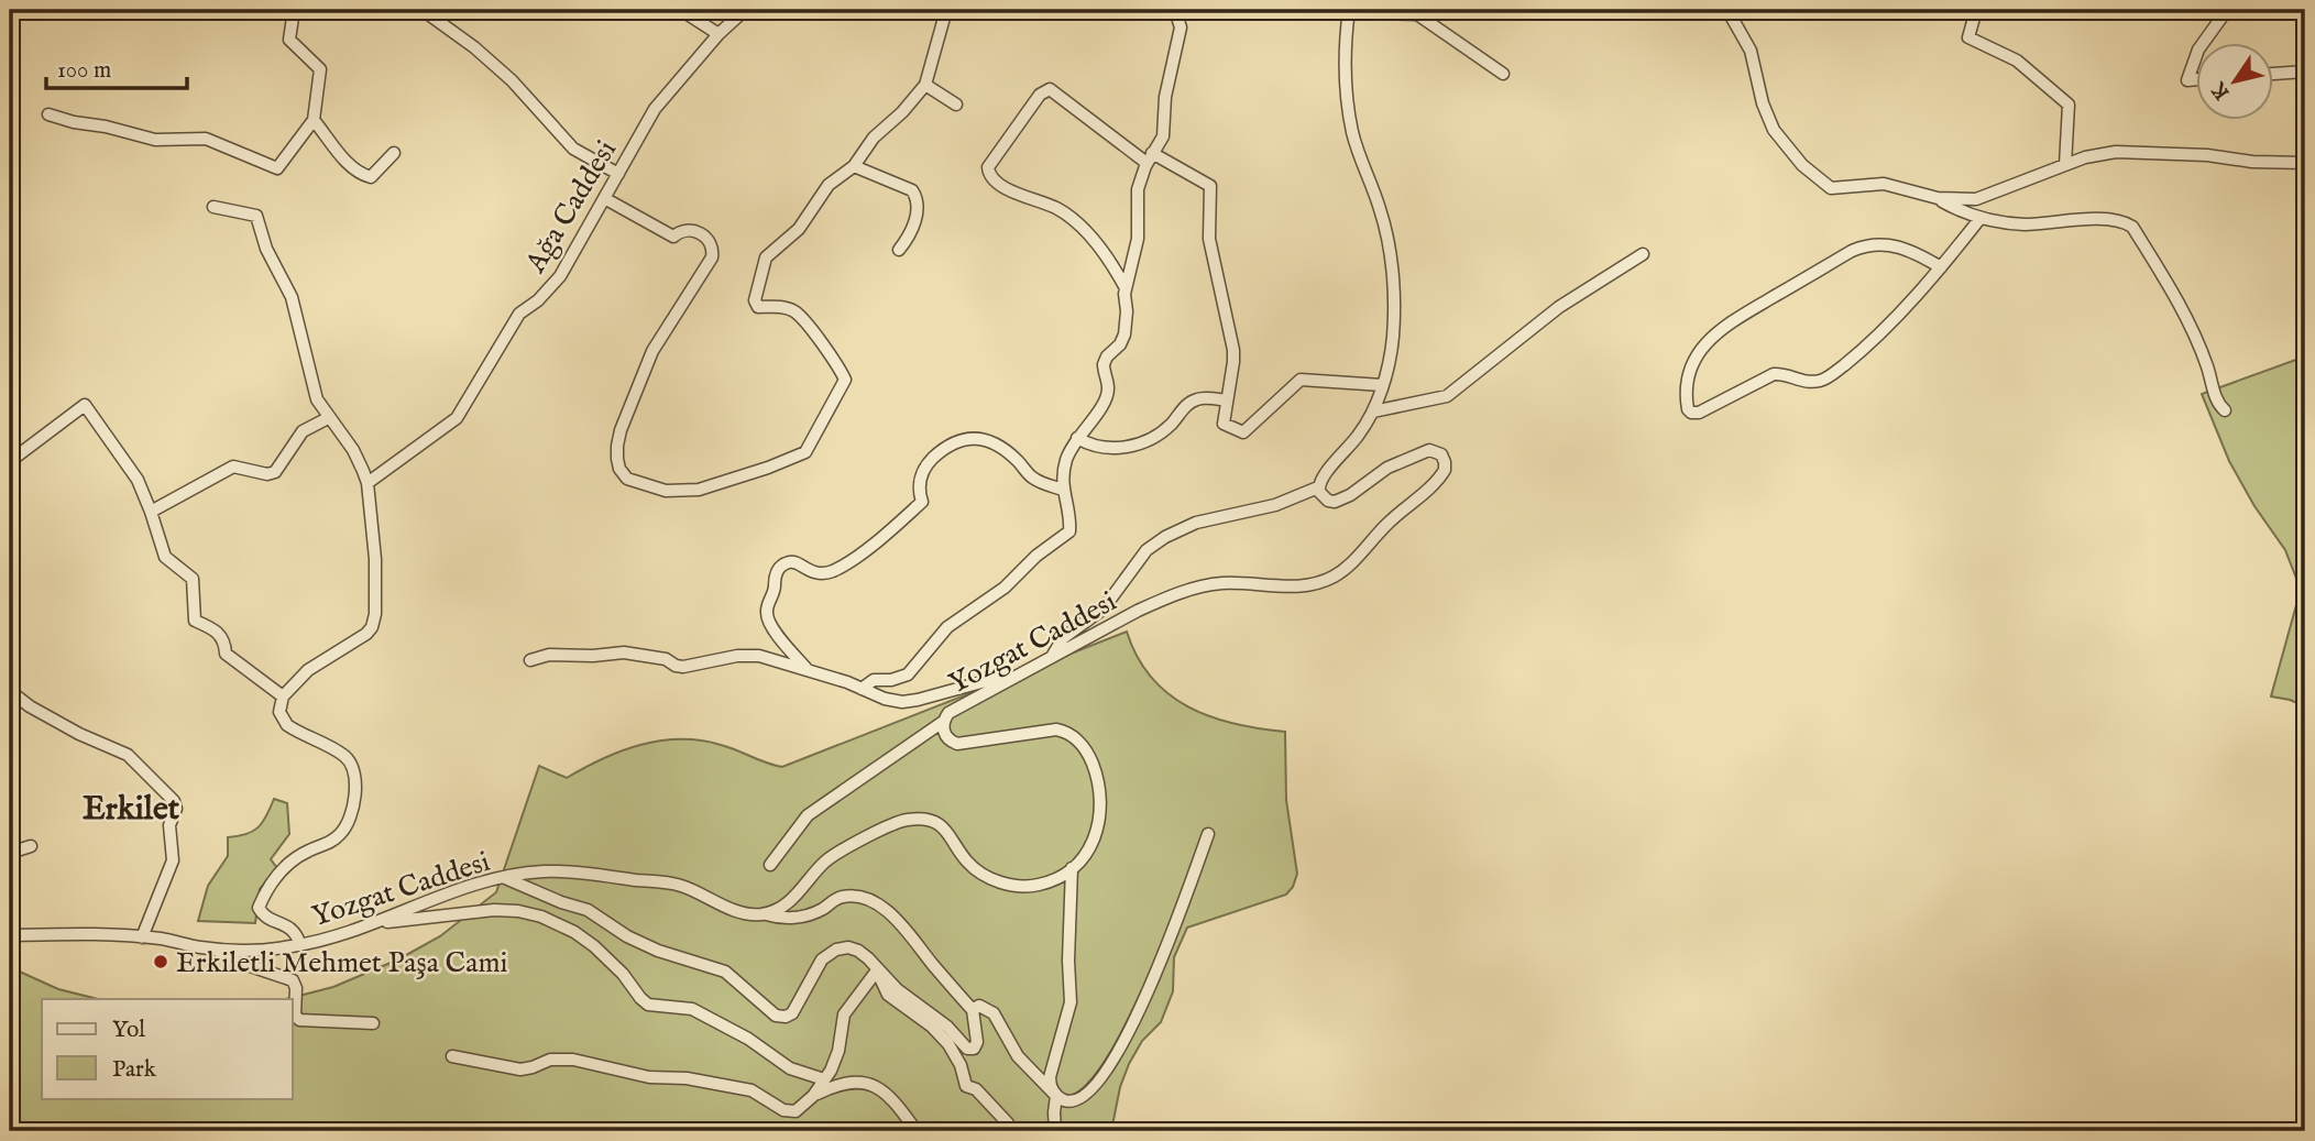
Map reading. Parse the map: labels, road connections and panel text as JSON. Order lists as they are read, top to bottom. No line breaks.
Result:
{"streets":{"street":["Ağa Caddesi","Yozgat Caddesi"]},"districts":["Erkilet"],"places":["Erkiletli Mehmet Paşa Cami"],"legend":["Yol","Park"],"scale_bar":"100 m","north":"bottom left"}
